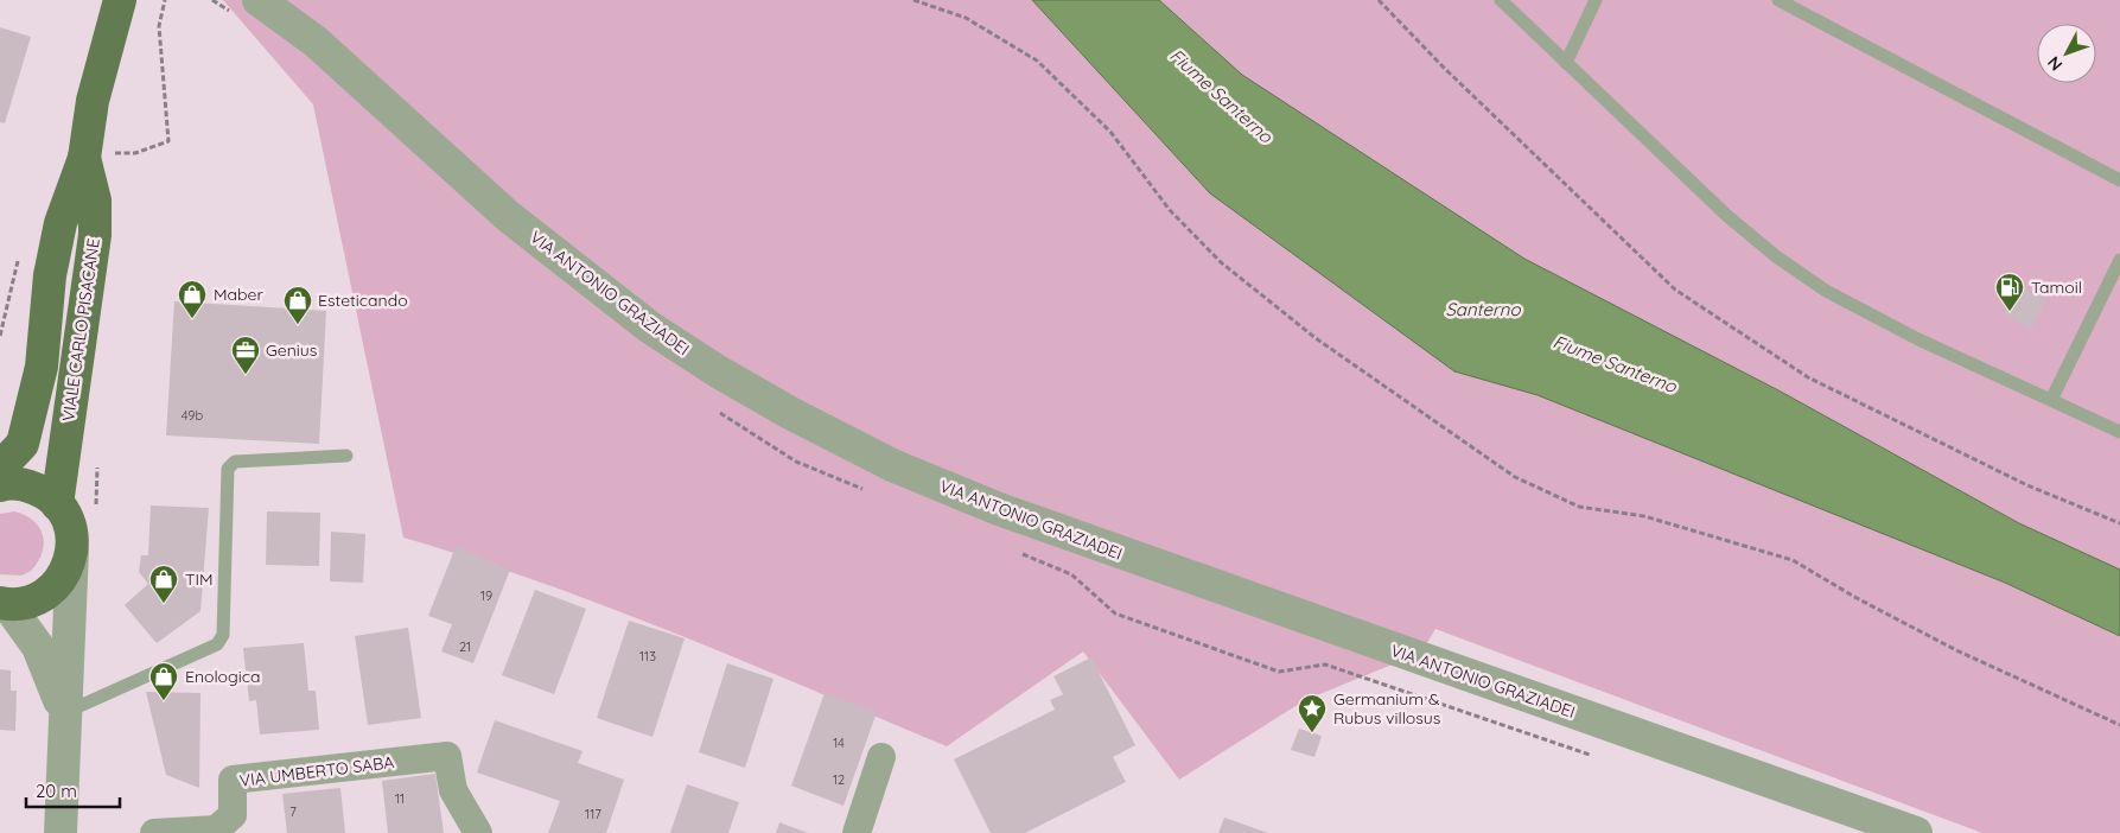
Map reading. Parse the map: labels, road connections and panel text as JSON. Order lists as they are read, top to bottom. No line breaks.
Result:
{"streets":{"main road":["VIALE CARLO PISACANE"],"street":["VIA ANTONIO GRAZIADEI","VIA UMBERTO SABA"]},"water":["Fiume Santerno","Santerno"],"places":{"fuel station":["Tamoil"],"shop":["Maber","Esteticando","TIM","Enologica"],"office":["Genius"],"place":["Germanium & Rubus villosus"]},"house_numbers":["49b","19","21","113","14","12","11","7","117"],"scale_bar":"20 m","north":"bottom left"}
